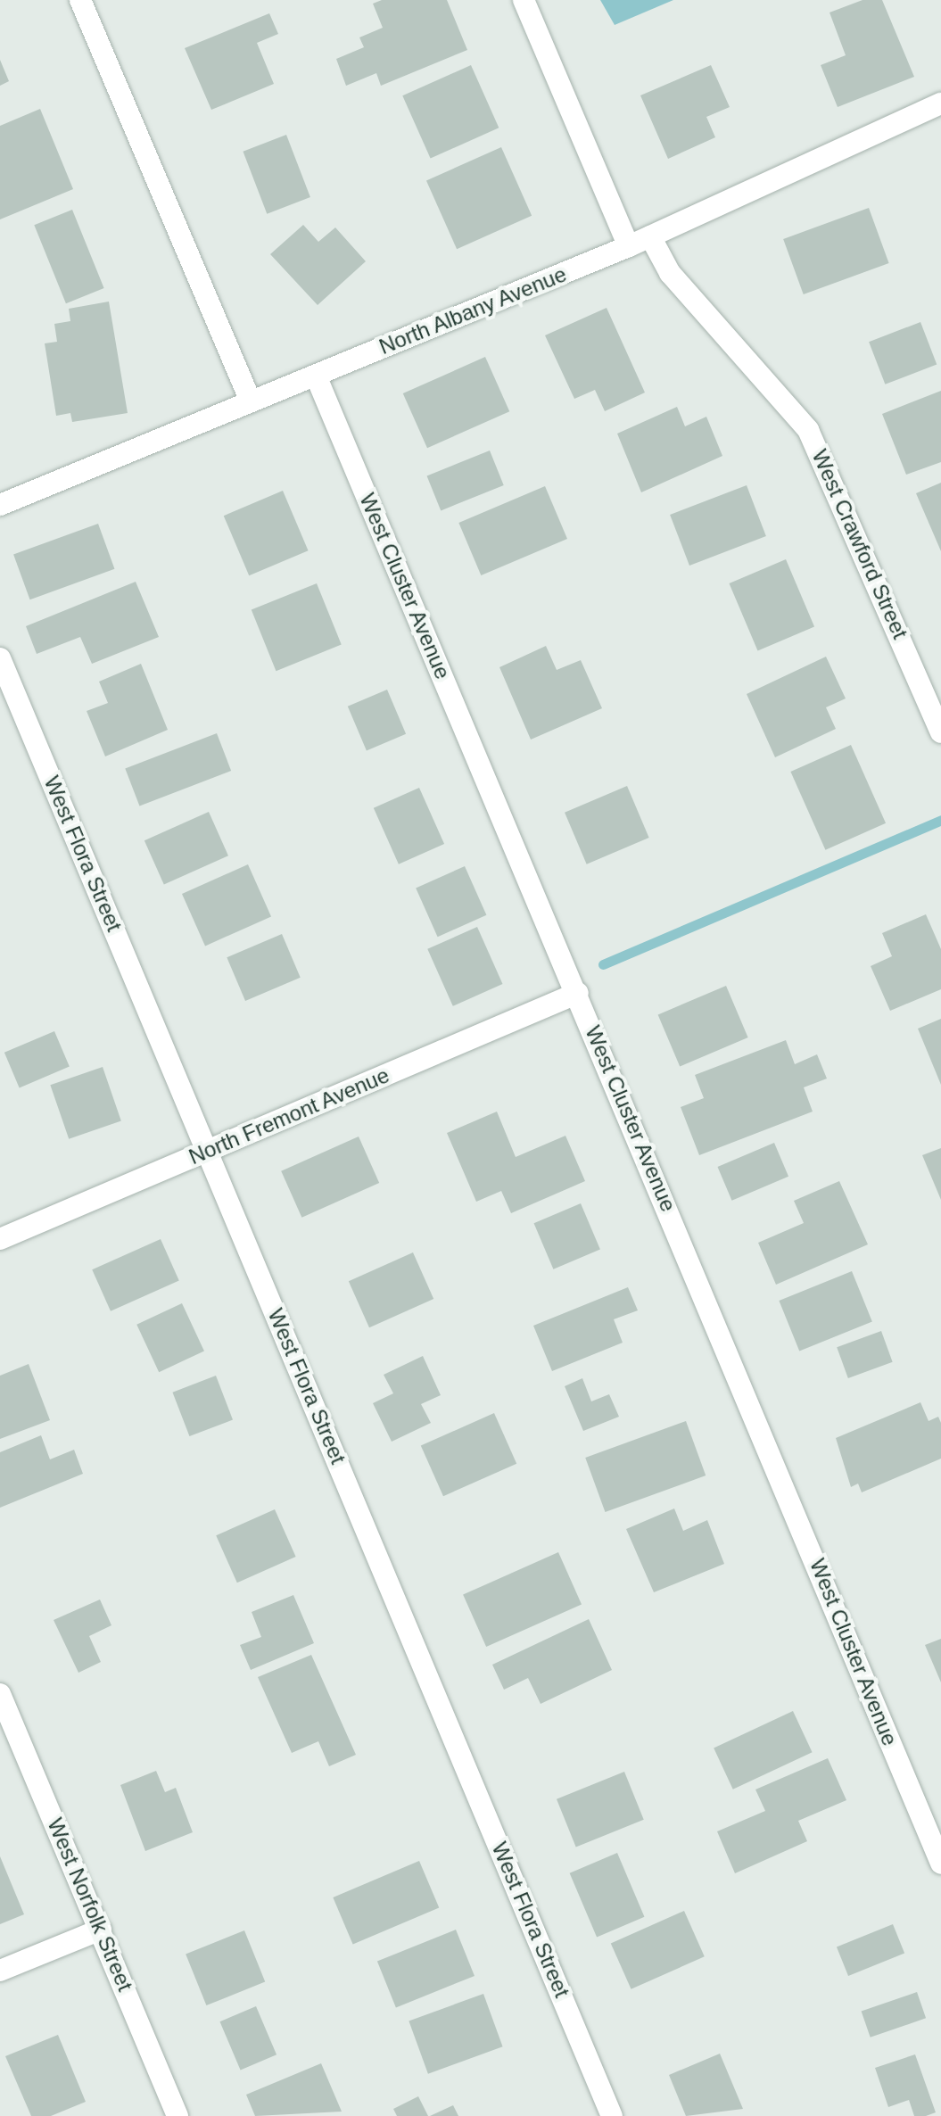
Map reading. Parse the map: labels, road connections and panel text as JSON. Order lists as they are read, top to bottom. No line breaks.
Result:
{"streets":{"street":["North Albany Avenue","West Crawford Street","West Cluster Avenue","West Flora Street","North Fremont Avenue","West Norfolk Street"]},"crossings":[["North Albany Avenue","West Crawford Street"],["North Albany Avenue","West Cluster Avenue"],["West Cluster Avenue","North Fremont Avenue"],["West Flora Street","North Fremont Avenue"]]}
